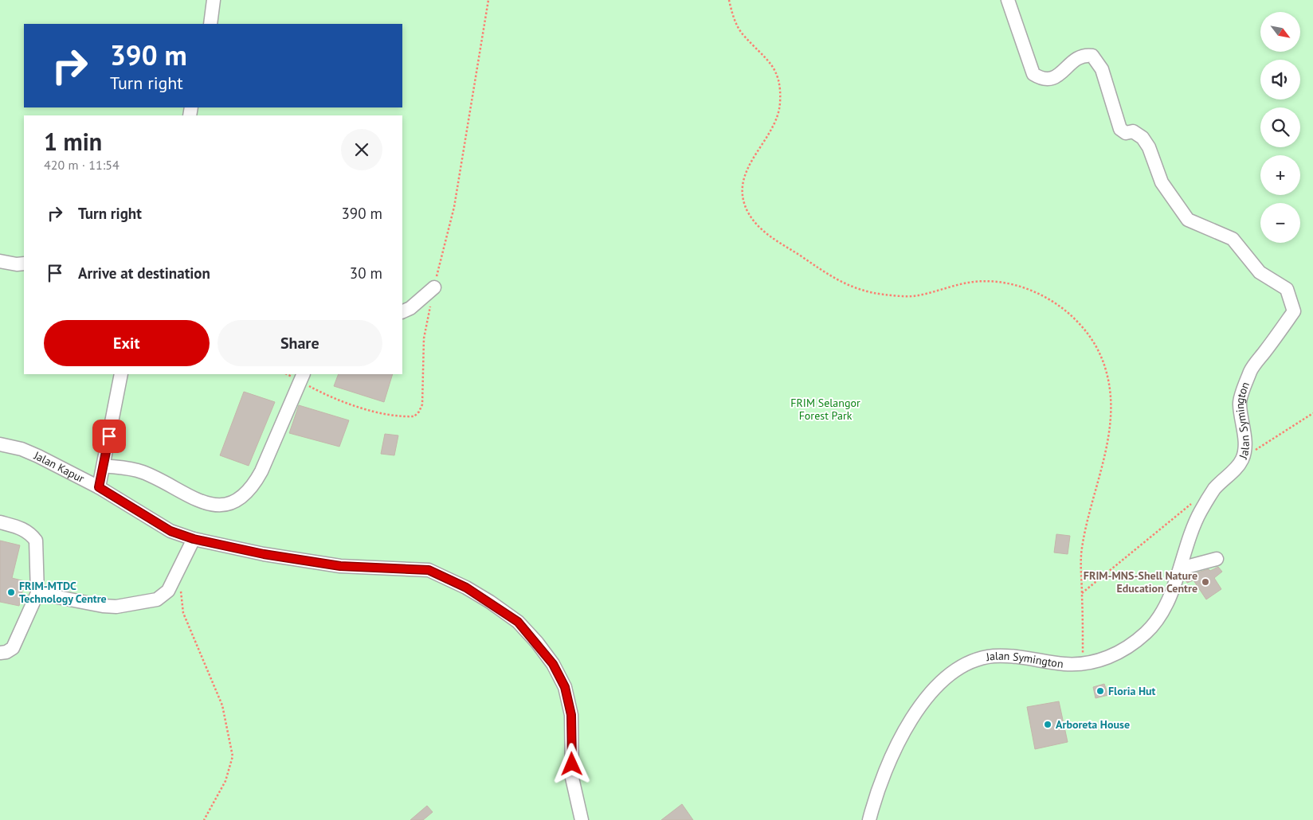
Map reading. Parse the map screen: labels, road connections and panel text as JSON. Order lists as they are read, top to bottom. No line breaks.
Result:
{"streets":{"street":["Jalan Symington","Jalan Kapur"]},"parks":["FRIM Selangor Forest Park"],"places":["FRIM-MNS-Shell Nature Education Centre","FRIM-MTDC Technology Centre","Floria Hut","Arboreta House"],"north":"bottom right","page":{"map_buttons":["+","−"],"turn":["390 m","Turn right"],"heading":["1 min","420 m · 11:54"],"list":[{"name":"Turn right","value":"390 m"},{"name":"Arrive at destination","value":"30 m"}],"buttons":["Exit","Share"]}}
